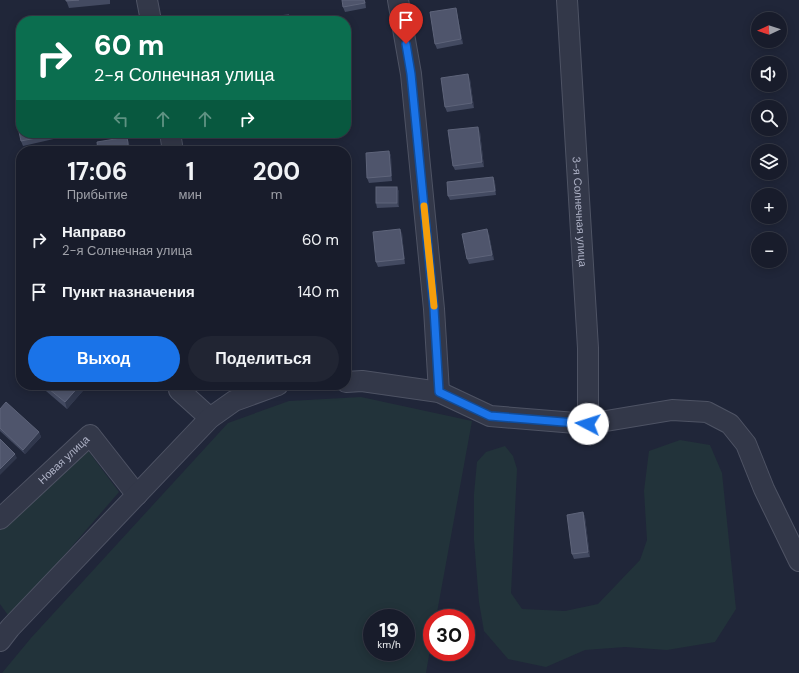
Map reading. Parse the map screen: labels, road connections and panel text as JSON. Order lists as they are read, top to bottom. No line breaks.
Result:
{"streets":{"street":["3-я Солнечная улица","Новая улица"]},"north":"left","page":{"map_buttons":["+","−"],"turn":["60 m","2-я Солнечная улица"],"eta":["17:06","Прибытие","1","мин","200","m"],"list":[{"name":"Направо","note":"2-я Солнечная улица","value":"60 m"},{"name":"Пункт назначения","value":"140 m"}],"buttons":["Выход","Поделиться"],"speed":"19 km/h","limit":"30"}}
